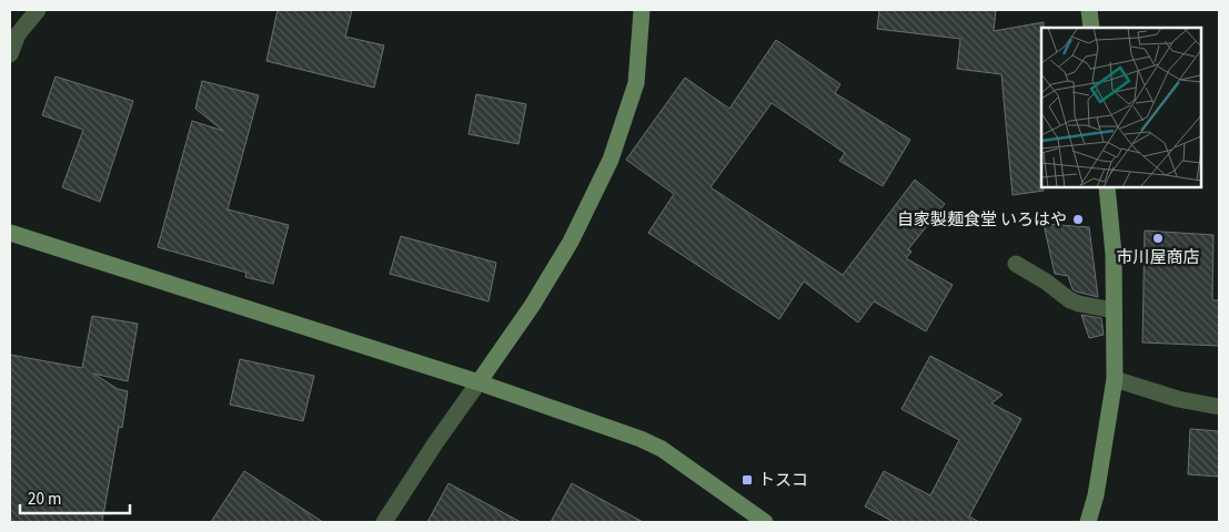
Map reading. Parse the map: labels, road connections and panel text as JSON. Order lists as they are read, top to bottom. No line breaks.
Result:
{"places":{"other":["自家製麺食堂 いろはや","市川屋商店"],"transit":["トスコ"]},"scale_bar":"20 m"}
